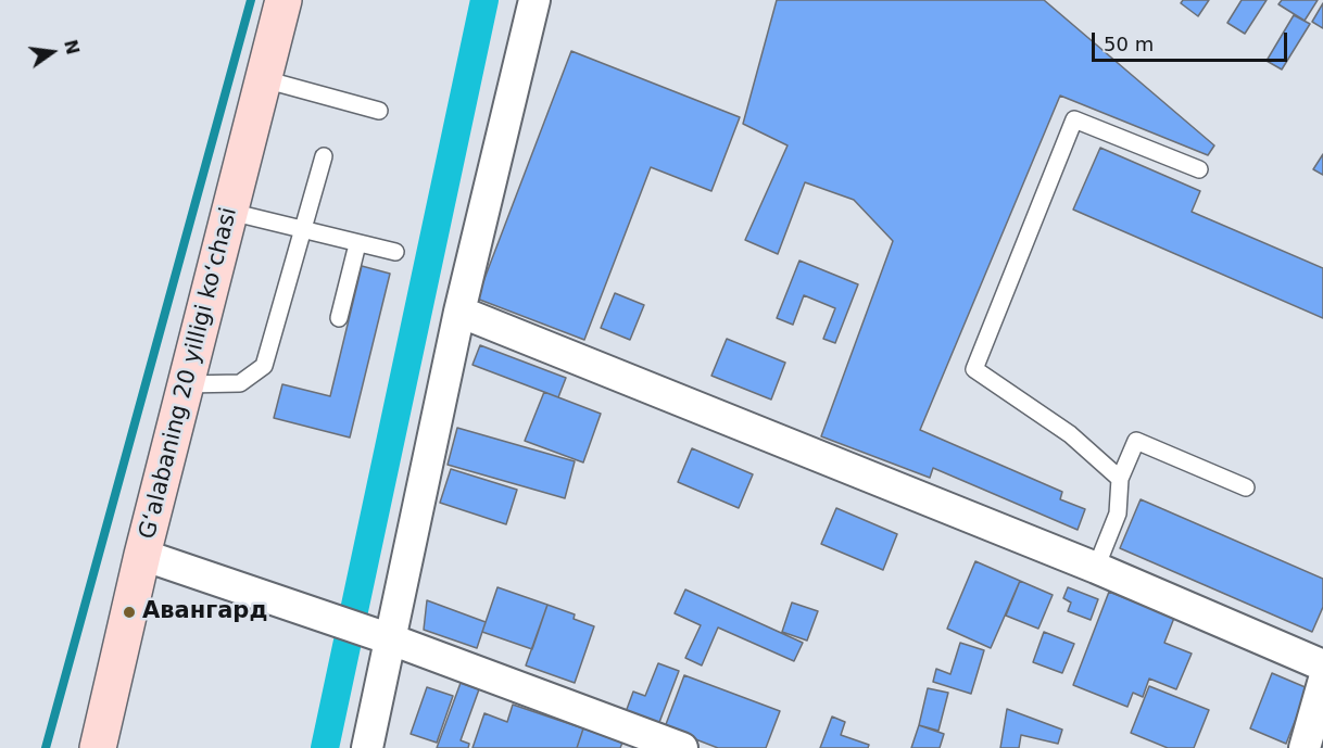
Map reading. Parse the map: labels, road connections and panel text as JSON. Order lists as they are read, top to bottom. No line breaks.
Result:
{"streets":{"main road":["Gʻalabaning 20 yilligi koʻchasi"]},"places":["Авангард"],"scale_bar":"50 m","north":"right"}
